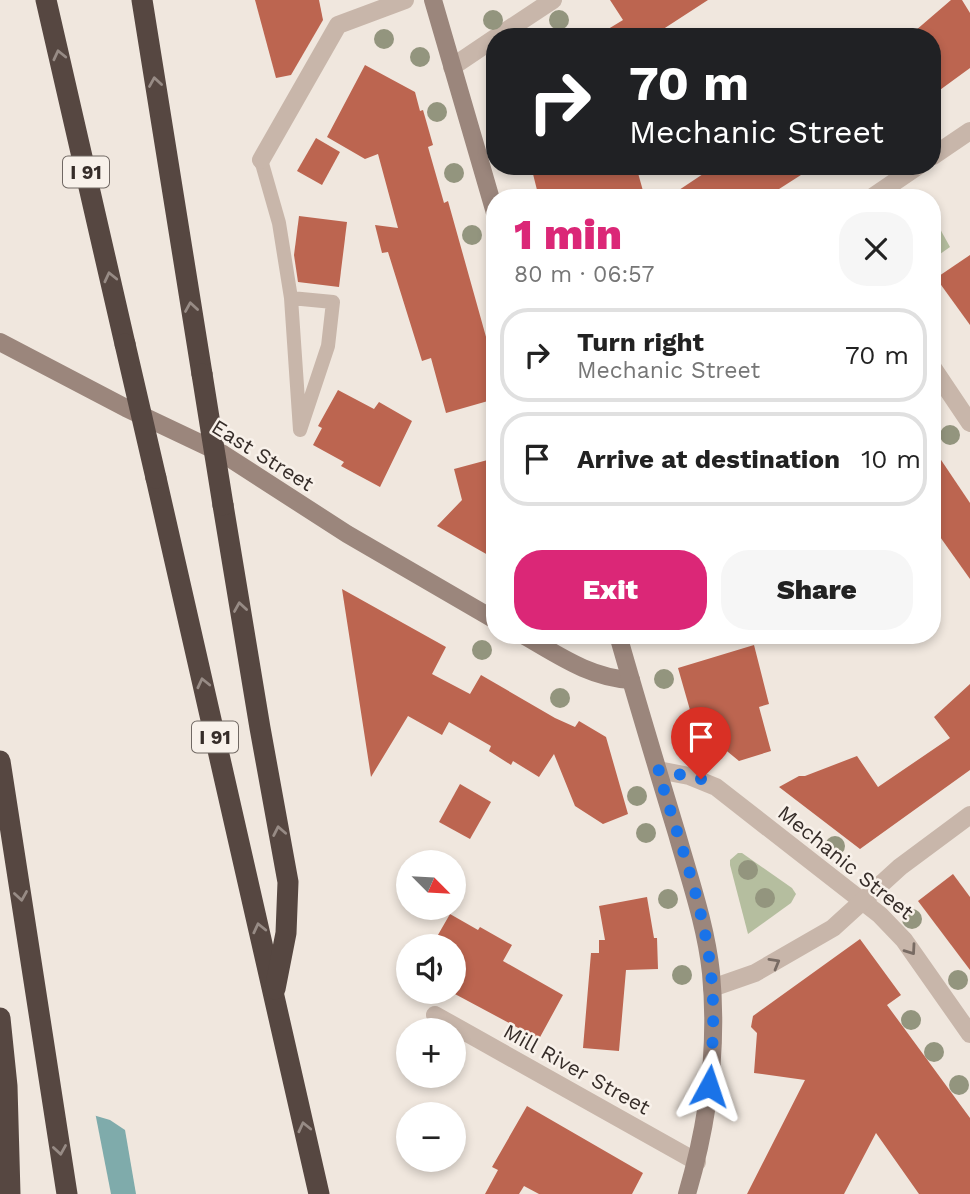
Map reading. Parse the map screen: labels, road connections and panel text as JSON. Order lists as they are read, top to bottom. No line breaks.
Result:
{"streets":{"highway":["I 91"],"main road":["East Street"],"street":["Mechanic Street","Mill River Street"]},"one_way":["Mechanic Street"],"north":"bottom right","page":{"turn":["70 m","Mechanic Street"],"heading":["1 min","80 m · 06:57"],"list":[{"name":"Turn right","note":"Mechanic Street","value":"70 m"},{"name":"Arrive at destination","value":"10 m"}],"buttons":["Exit","Share"],"map_buttons":["+","−"]}}
